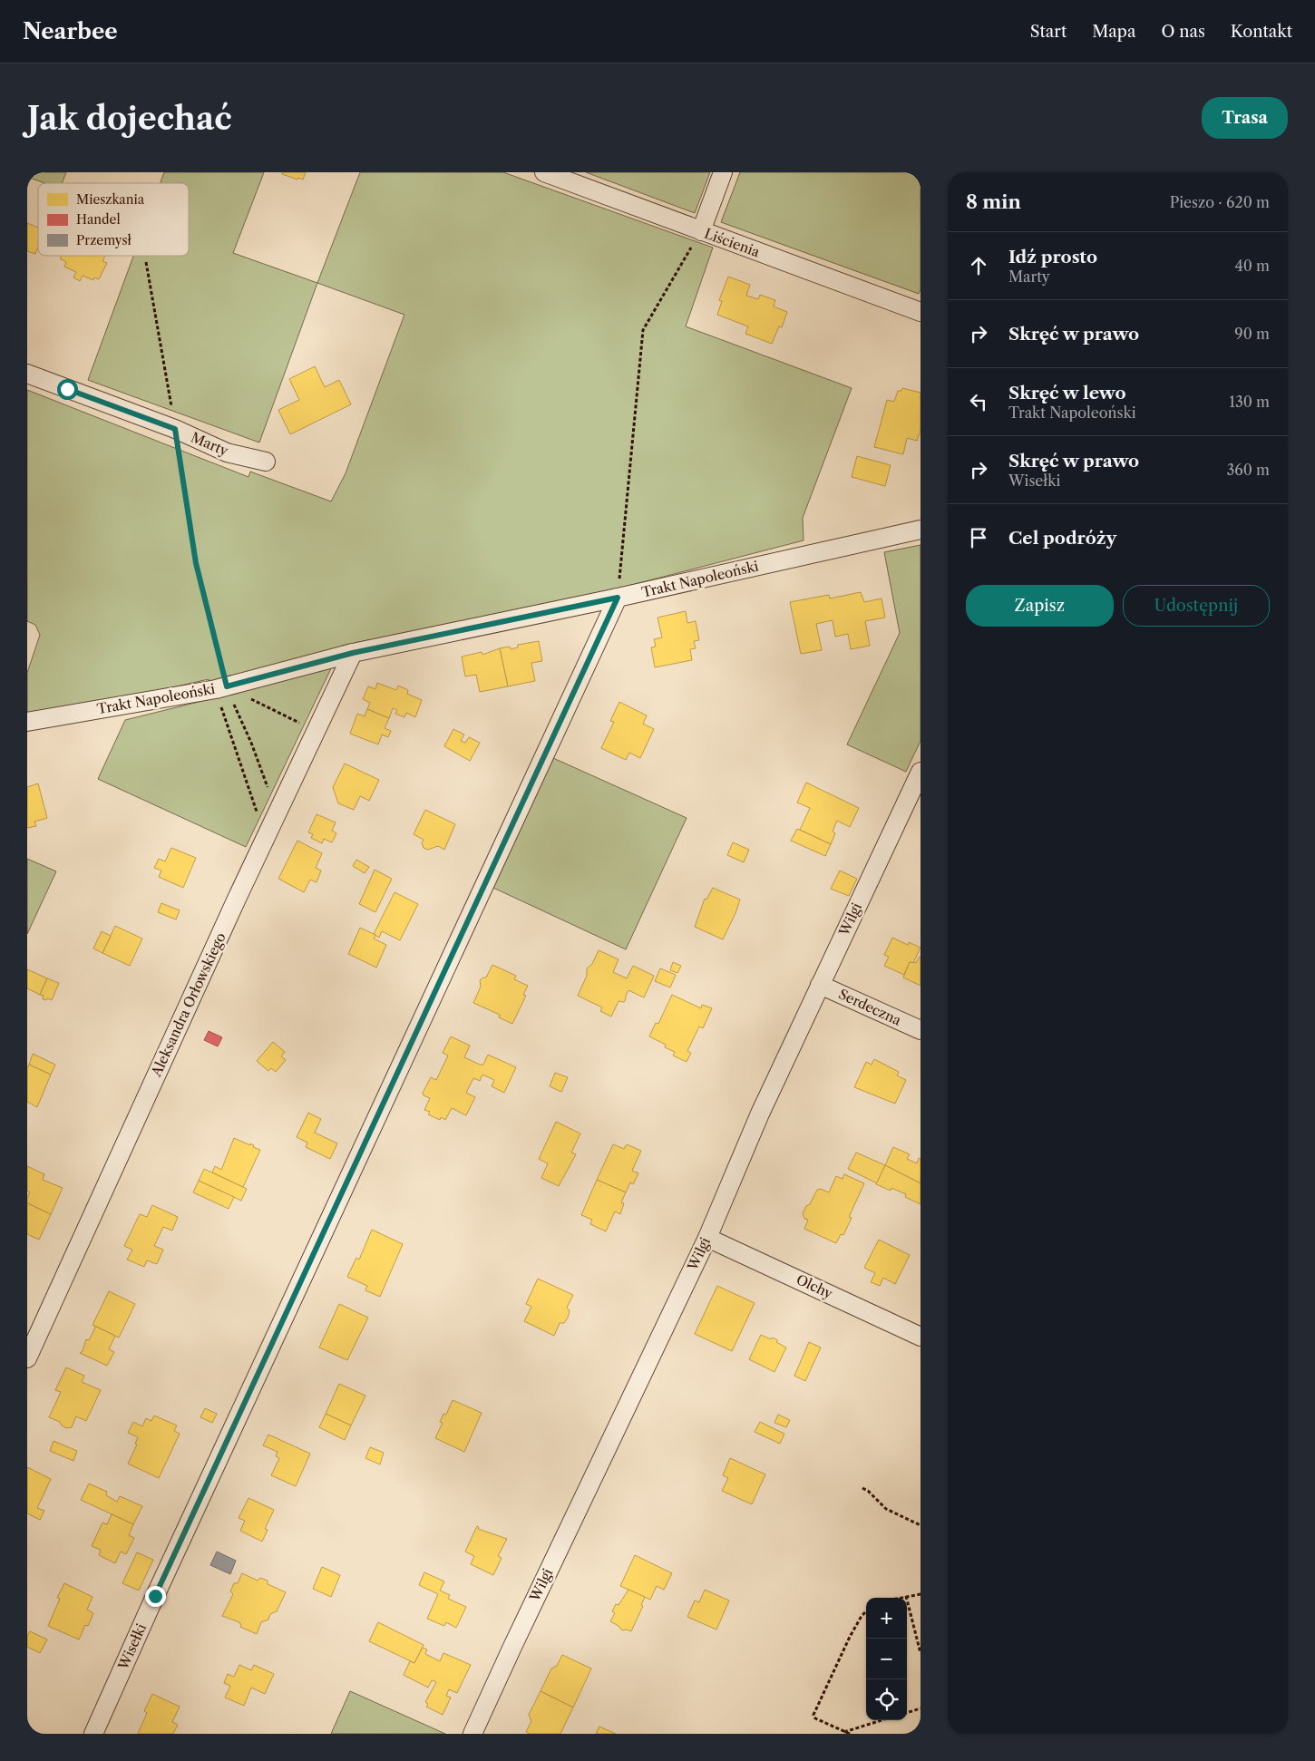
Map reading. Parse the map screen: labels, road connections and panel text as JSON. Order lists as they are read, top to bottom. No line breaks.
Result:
{"streets":{"street":["Liścienia","Marty","Trakt Napoleoński","Wilgi","Aleksandra Orłowskiego","Serdeczna","Olchy","Wisełki"]},"crossings":[["Trakt Napoleoński","Aleksandra Orłowskiego"],["Trakt Napoleoński","Wisełki"],["Wilgi","Serdeczna"],["Wilgi","Olchy"]],"legend":["Mieszkania","Handel","Przemysł"],"page":{"header":"Nearbee","nav":["Start","Mapa","O nas","Kontakt"],"buttons":["Trasa",["Zapisz","Udostępnij"]],"title":"Jak dojechać","heading":["8 min","Pieszo · 620 m"],"list":[["Idź prosto","Marty","40 m"],["Skręć w prawo","90 m"],["Skręć w lewo","Trakt Napoleoński","130 m"],["Skręć w prawo","Wisełki","360 m"],"Cel podróży"],"map_buttons":["+","−"]}}
